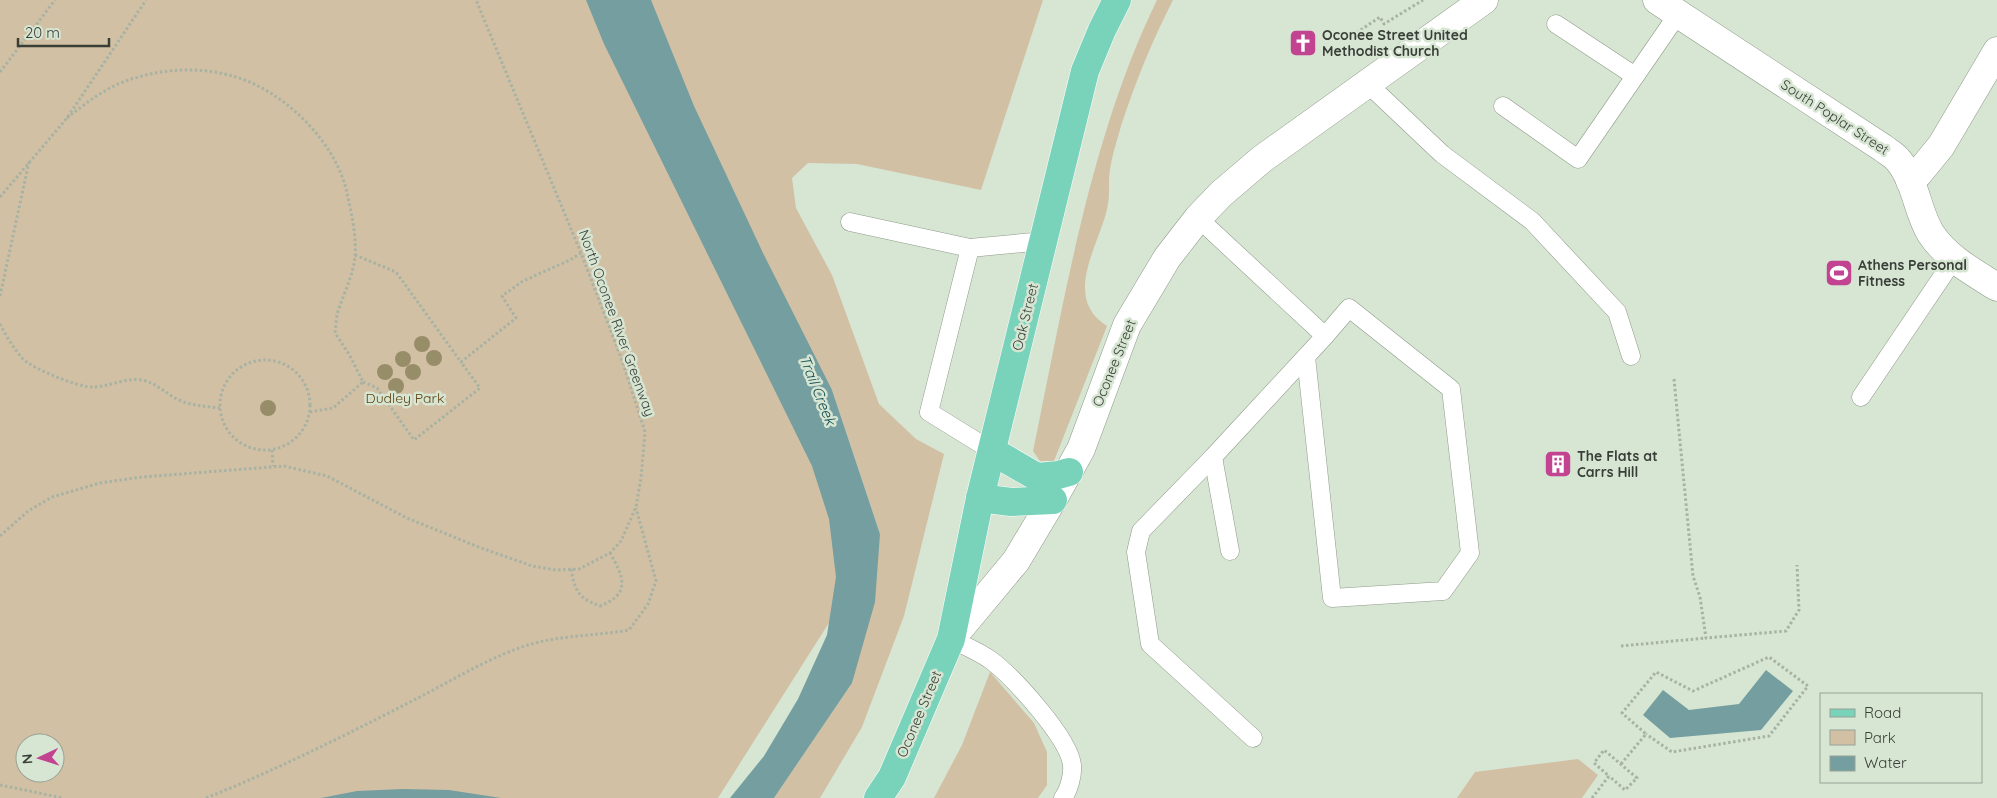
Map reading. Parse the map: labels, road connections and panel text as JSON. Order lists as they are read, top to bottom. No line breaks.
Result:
{"streets":{"main road":["Oak Street","Oconee Street"],"street":["South Poplar Street"],"path":["North Oconee River Greenway"]},"crossings":[["Oak Street","Oconee Street"]],"water":["Trail Creek"],"parks":["Dudley Park"],"places":{"church":["Oconee Street United Methodist Church"],"sports":["Athens Personal Fitness"],"building":["The Flats at Carrs Hill"]},"legend":["Road","Park","Water"],"scale_bar":"20 m","north":"left"}
